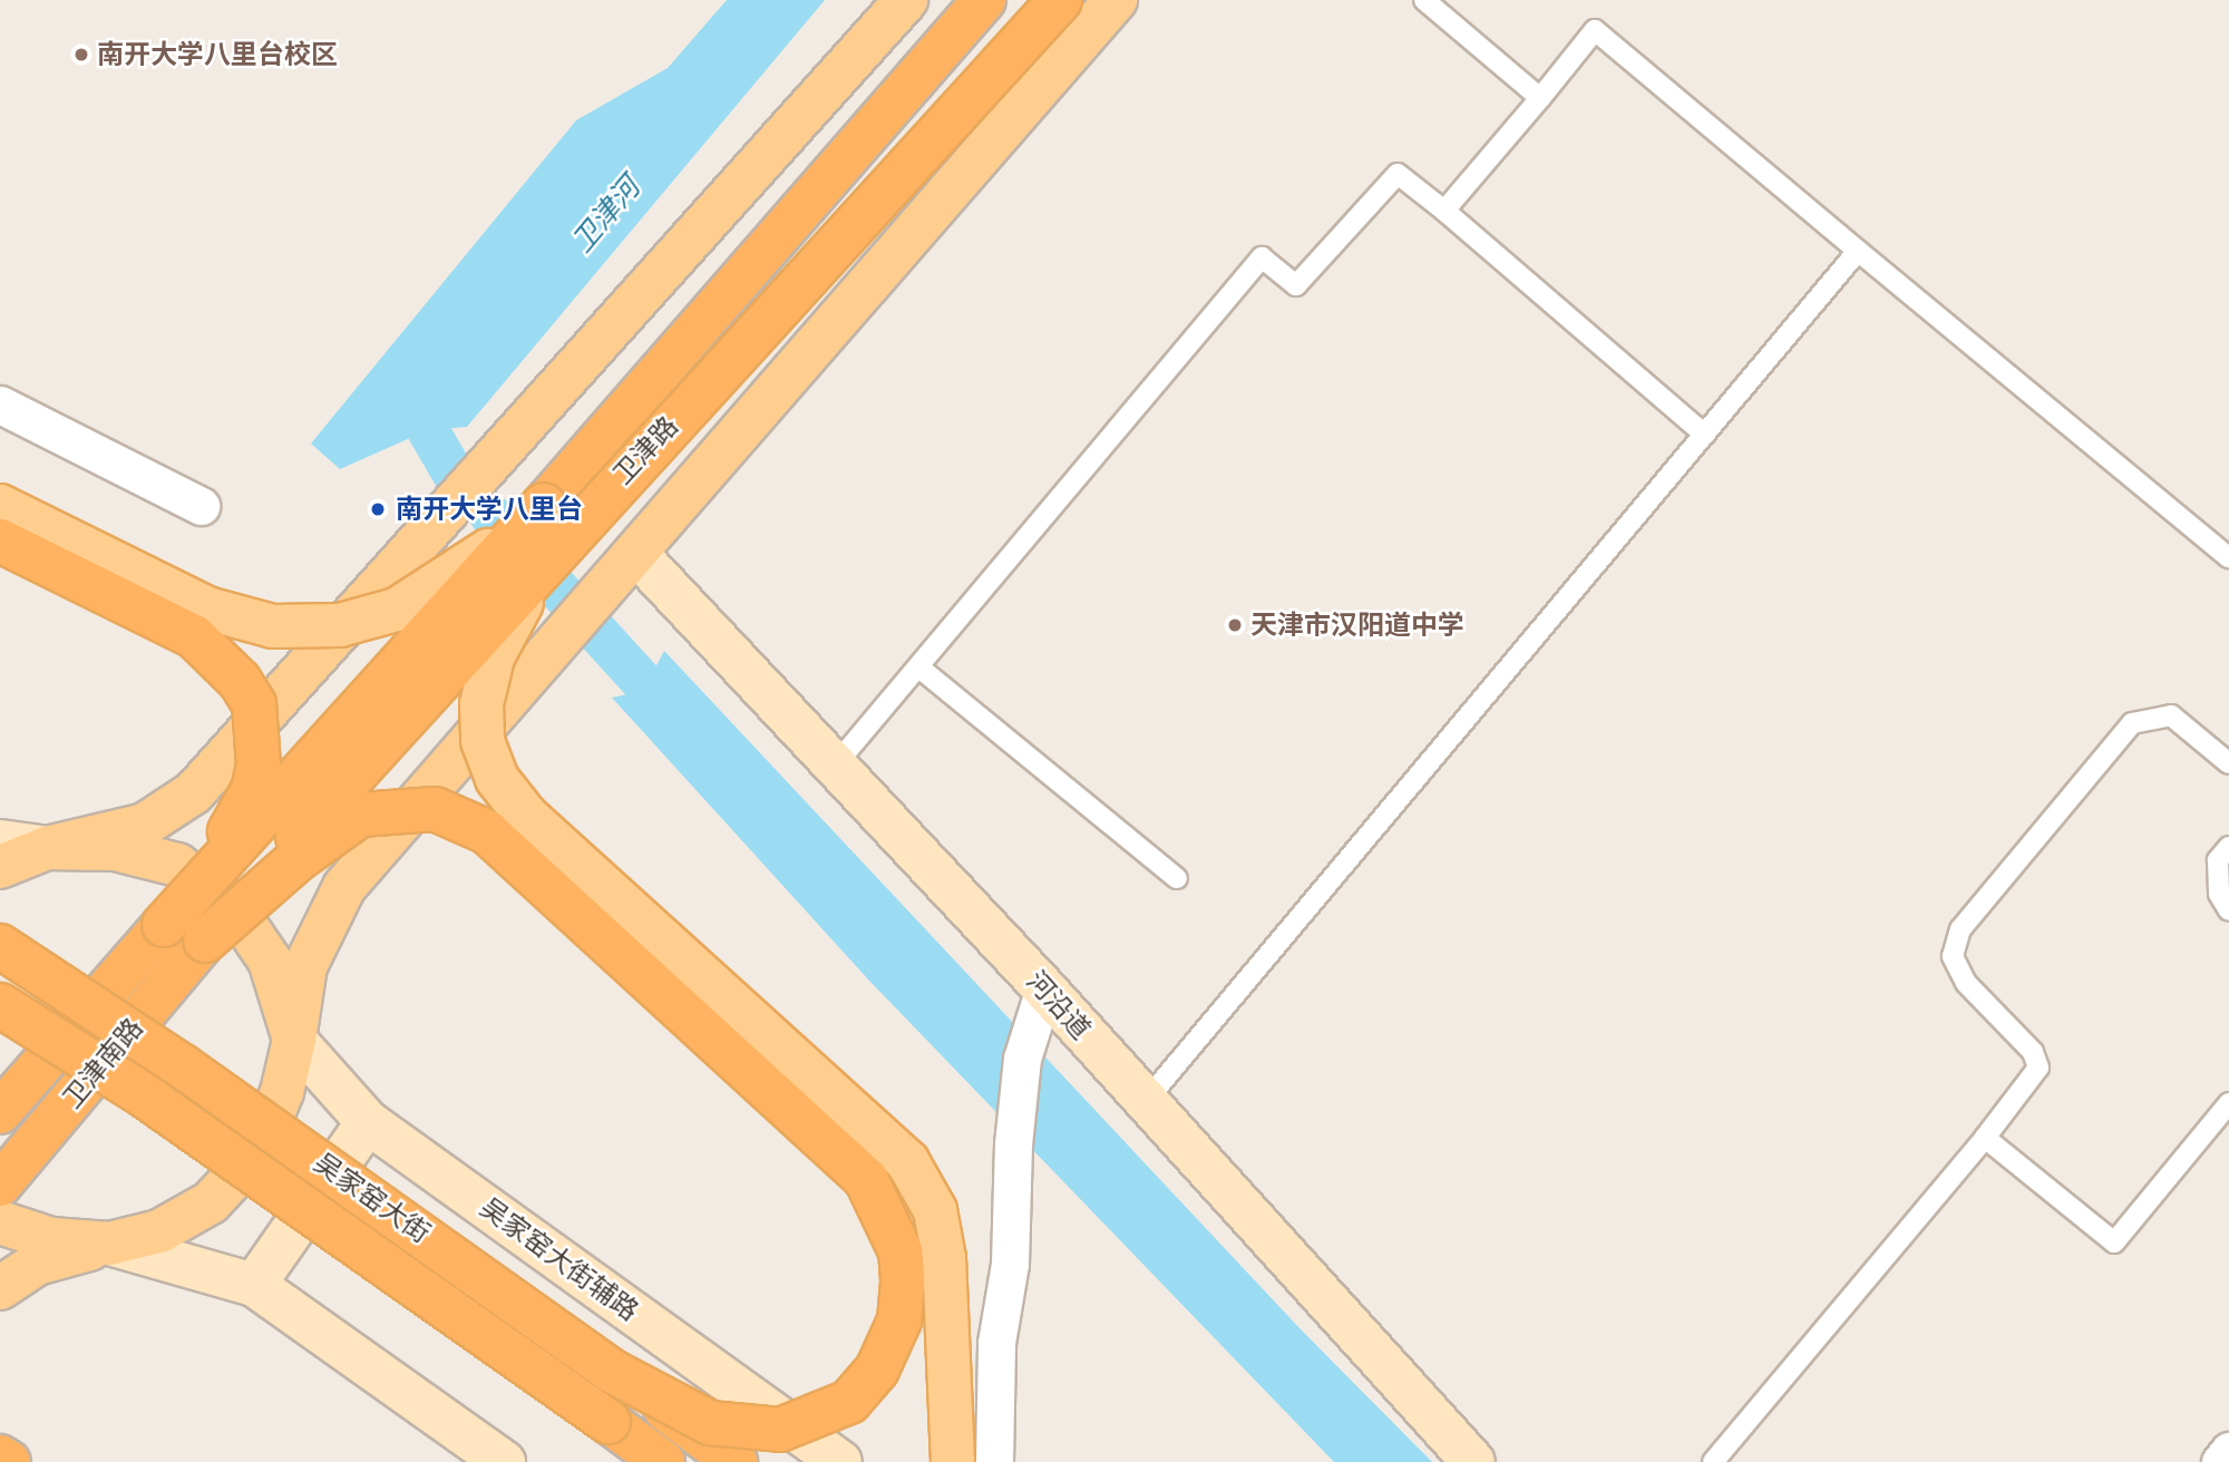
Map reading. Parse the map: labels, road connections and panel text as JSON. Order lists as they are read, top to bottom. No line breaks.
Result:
{"streets":{"highway":["卫津路","卫津南路","吴家窑大街"],"street":["河沿道","吴家窑大街辅路"]},"crossings":[["卫津路","卫津南路"]],"water":["卫津河"],"places":["南开大学八里台校区","南开大学八里台","天津市汉阳道中学"]}
